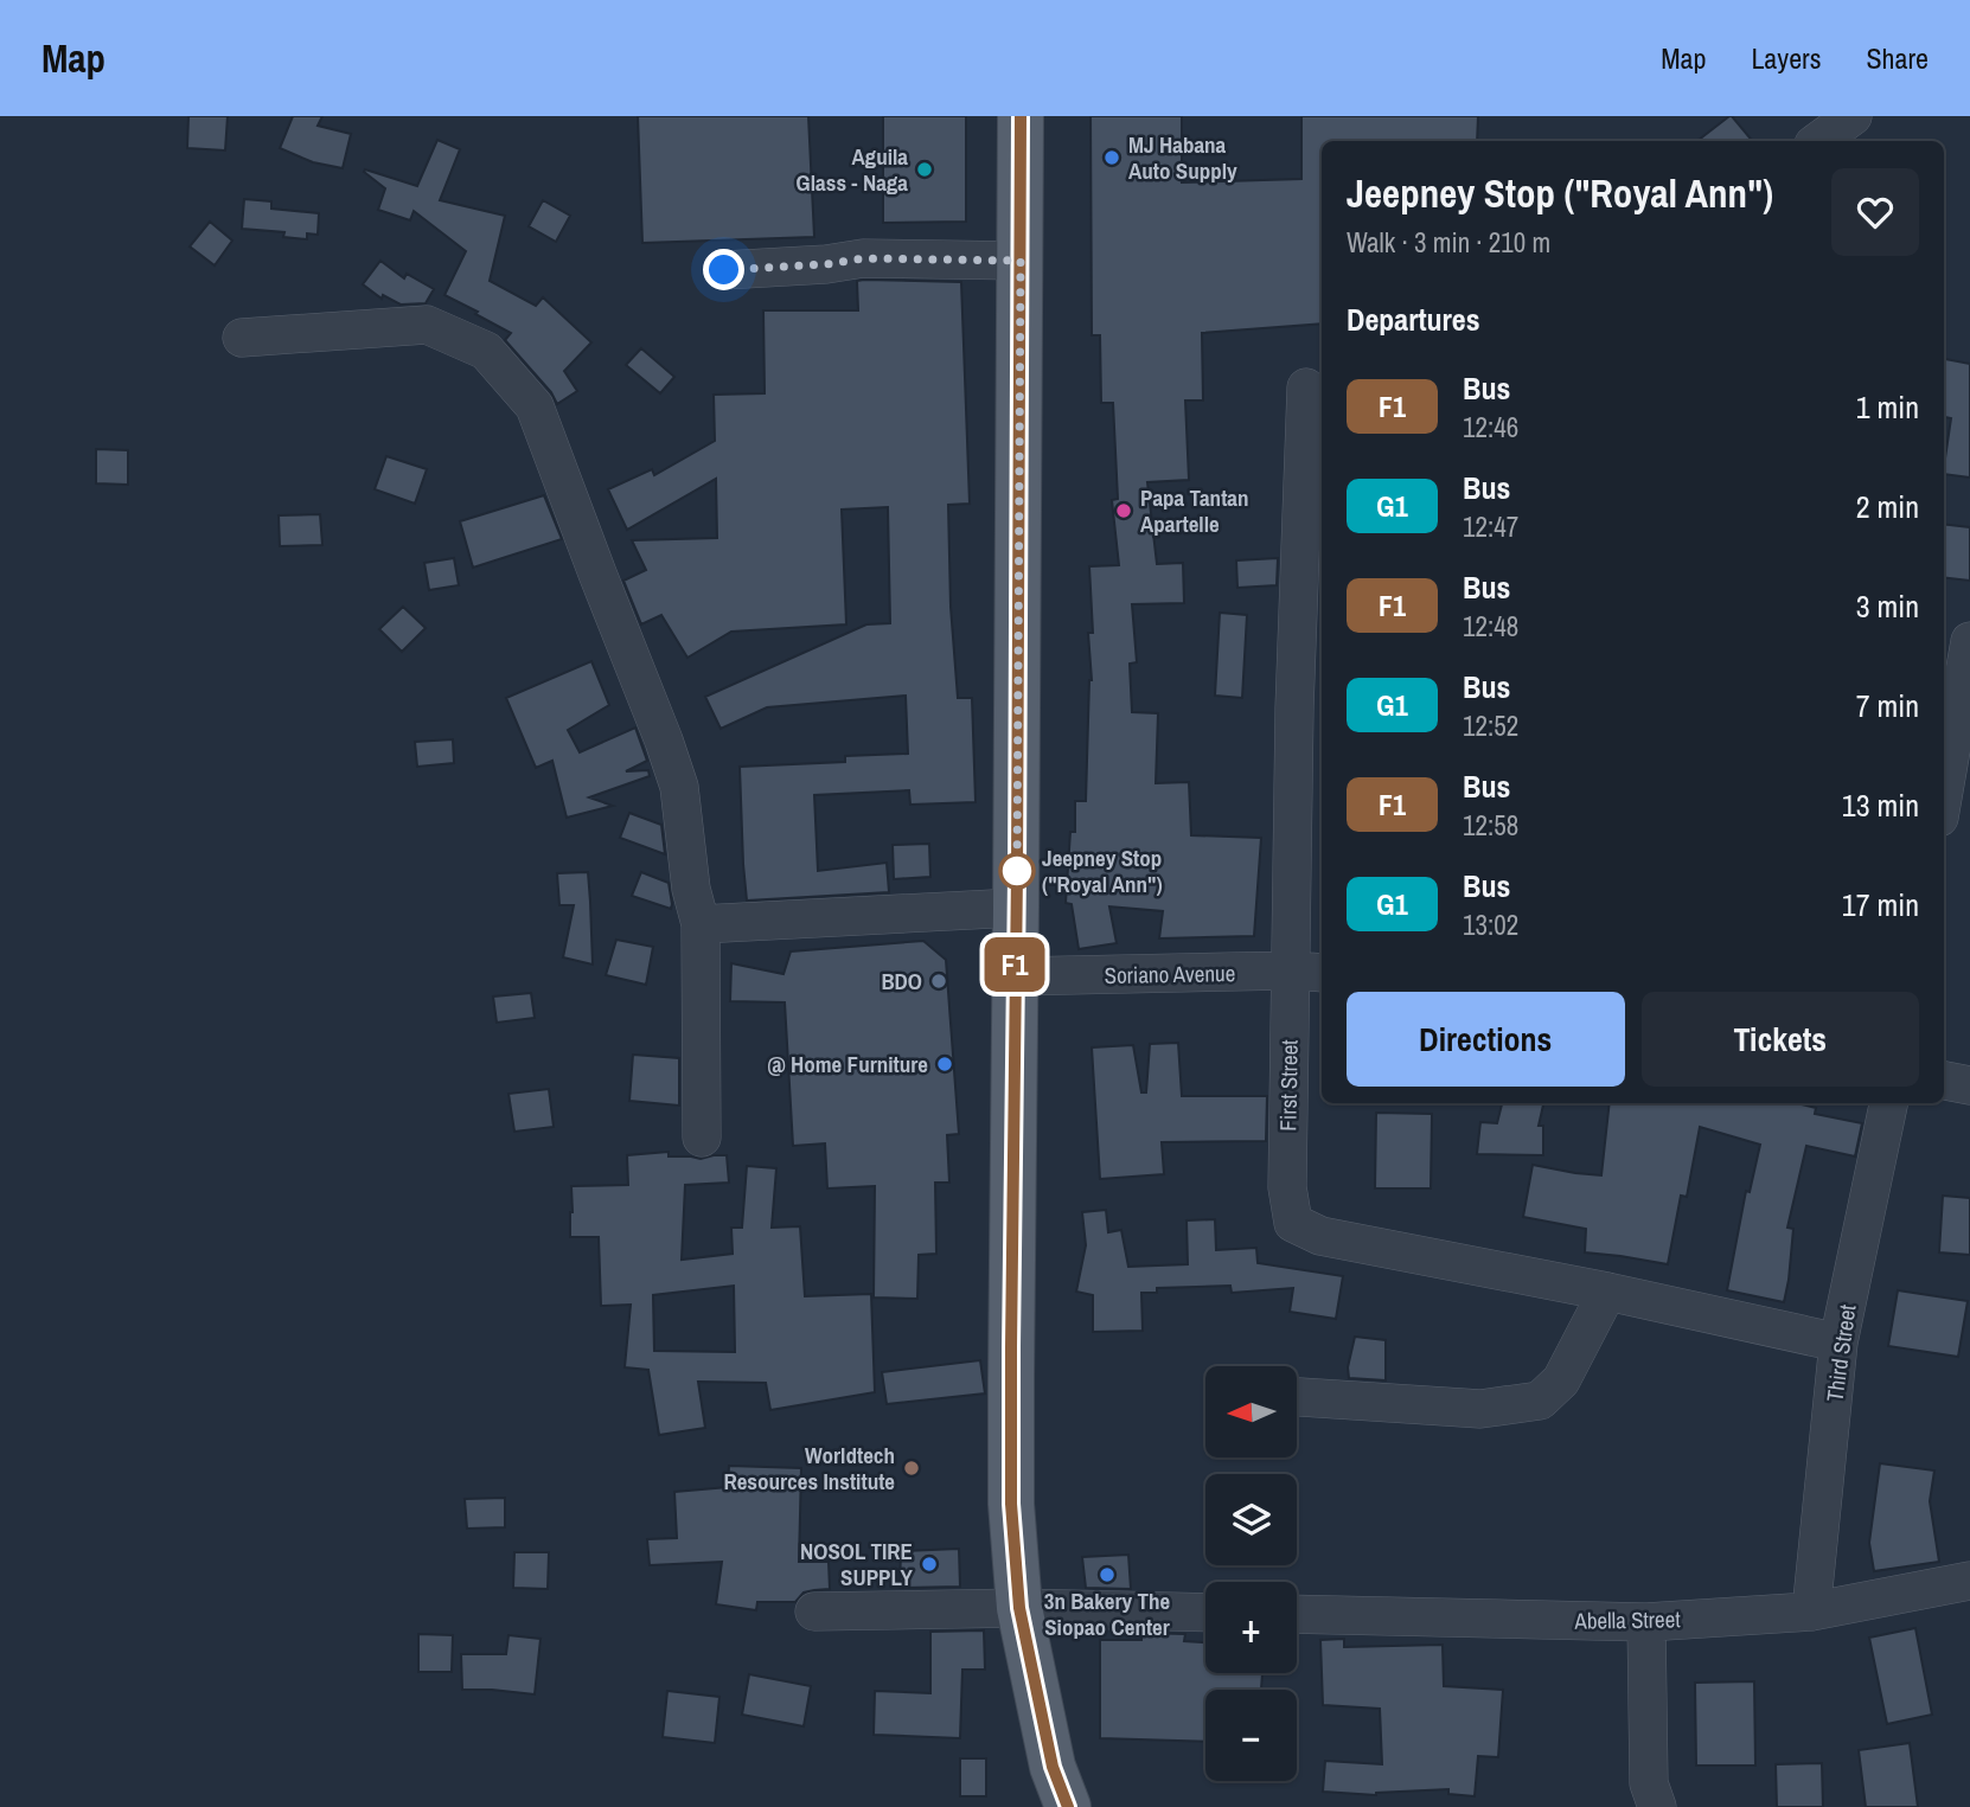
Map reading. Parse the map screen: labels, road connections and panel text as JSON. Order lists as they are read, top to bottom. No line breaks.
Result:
{"streets":{"street":["Soriano Avenue","First Street","Third Street","Abella Street"]},"crossings":[["Soriano Avenue","First Street"],["First Street","Third Street"],["Third Street","Abella Street"]],"places":["MJ Habana Auto Supply","Aguila Glass - Naga","Papa Tantan Apartelle","Jeepney Stop (\"Royal Ann\")","BDO","@ Home Furniture","Worldtech Resources Institute","NOSOL TIRE SUPPLY","3n Bakery The Siopao Center"],"lines":["bus line F1"],"north":"left","page":{"header":"Map","nav":["Map","Layers","Share"],"on_map":"F1","heading":[["Jeepney Stop (\"Royal Ann\")","Walk · 3 min · 210 m"],"Departures"],"list":[{"mark":"F1","name":"Bus","note":"12:46","value":"1 min"},{"mark":"G1","name":"Bus","note":"12:47","value":"2 min"},{"mark":"F1","name":"Bus","note":"12:48","value":"3 min"},{"mark":"G1","name":"Bus","note":"12:52","value":"7 min"},{"mark":"F1","name":"Bus","note":"12:58","value":"13 min"},{"mark":"G1","name":"Bus","note":"13:02","value":"17 min"}],"buttons":["Directions","Tickets"],"map_buttons":["+","−"]}}
